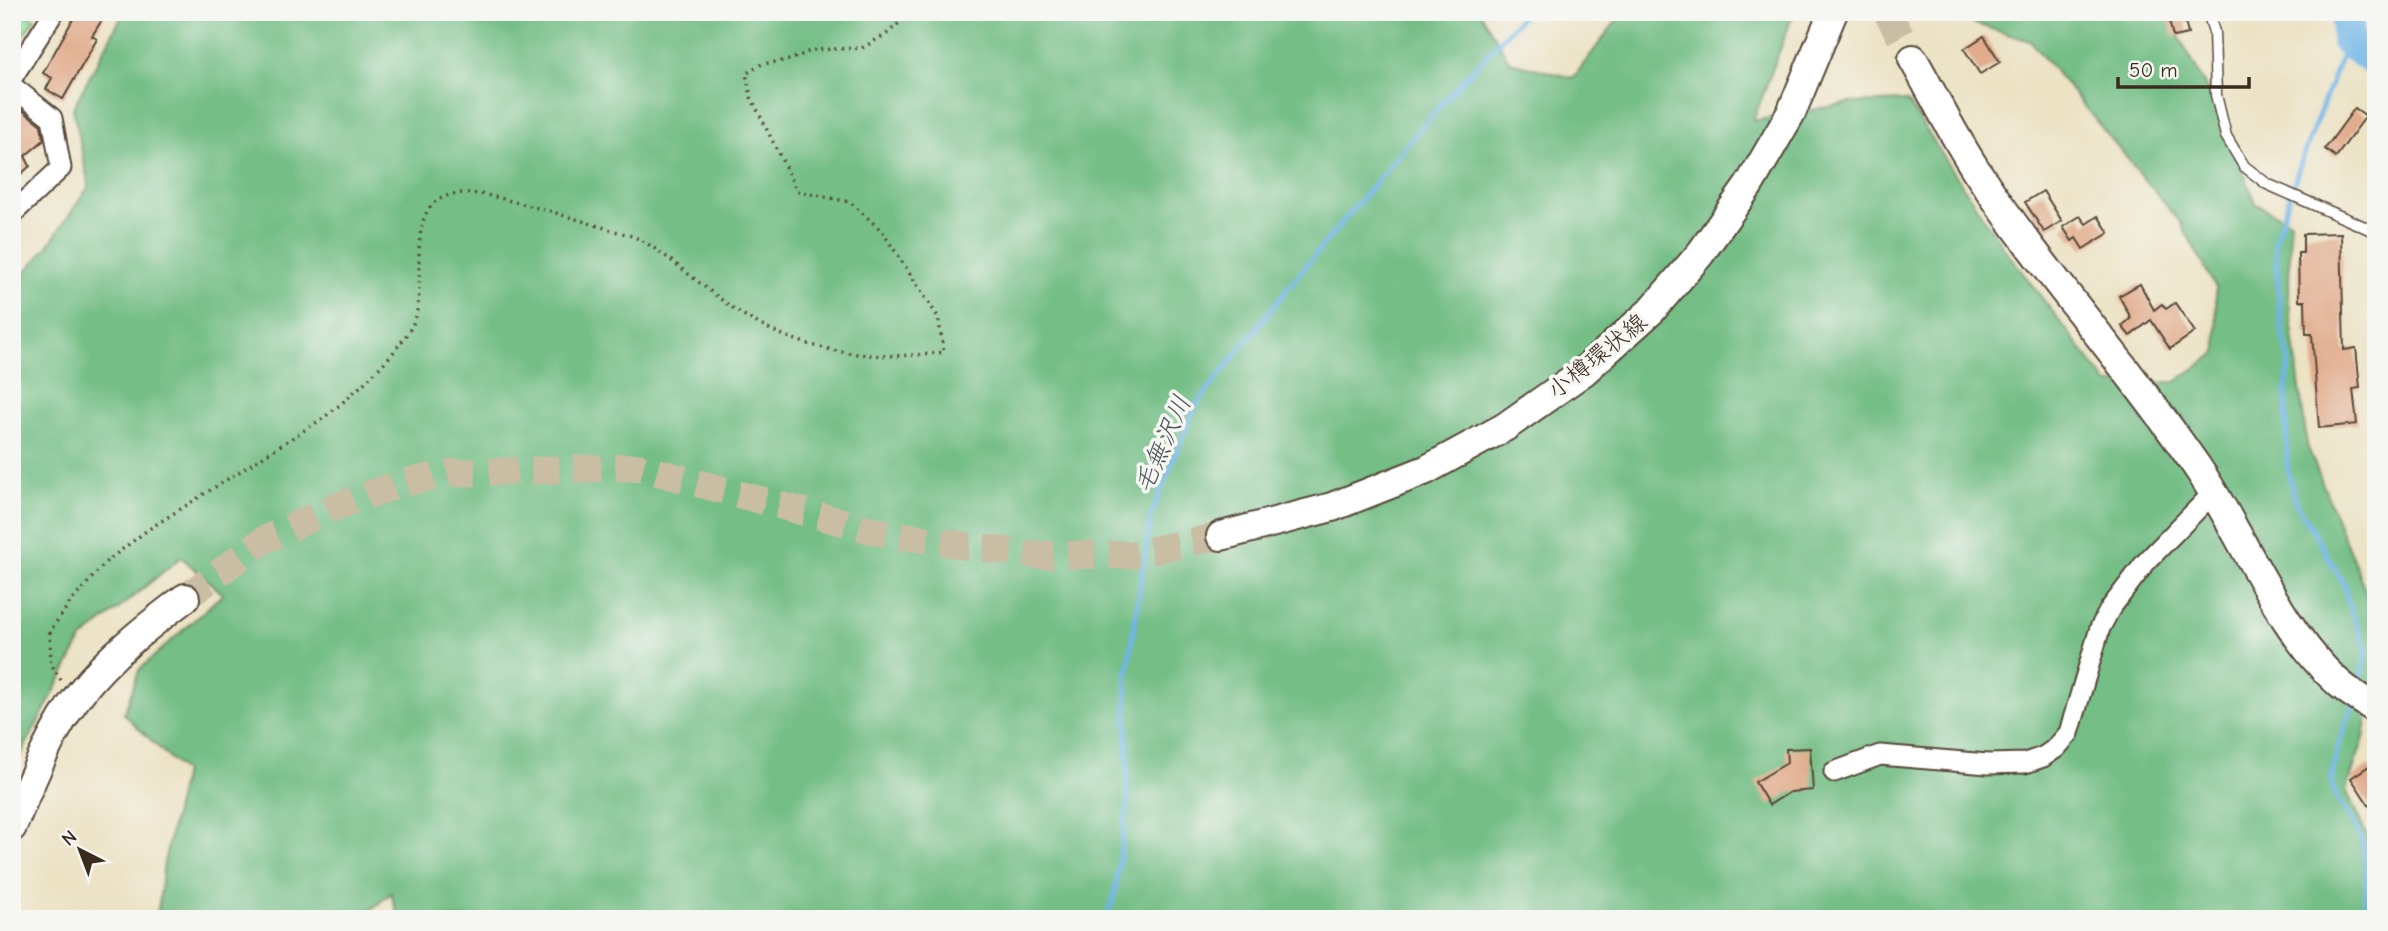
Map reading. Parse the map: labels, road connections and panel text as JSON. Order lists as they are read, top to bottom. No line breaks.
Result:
{"streets":{"main road":["小樽環状線"]},"water":["毛無沢川"],"scale_bar":"50 m","north":"top left"}
